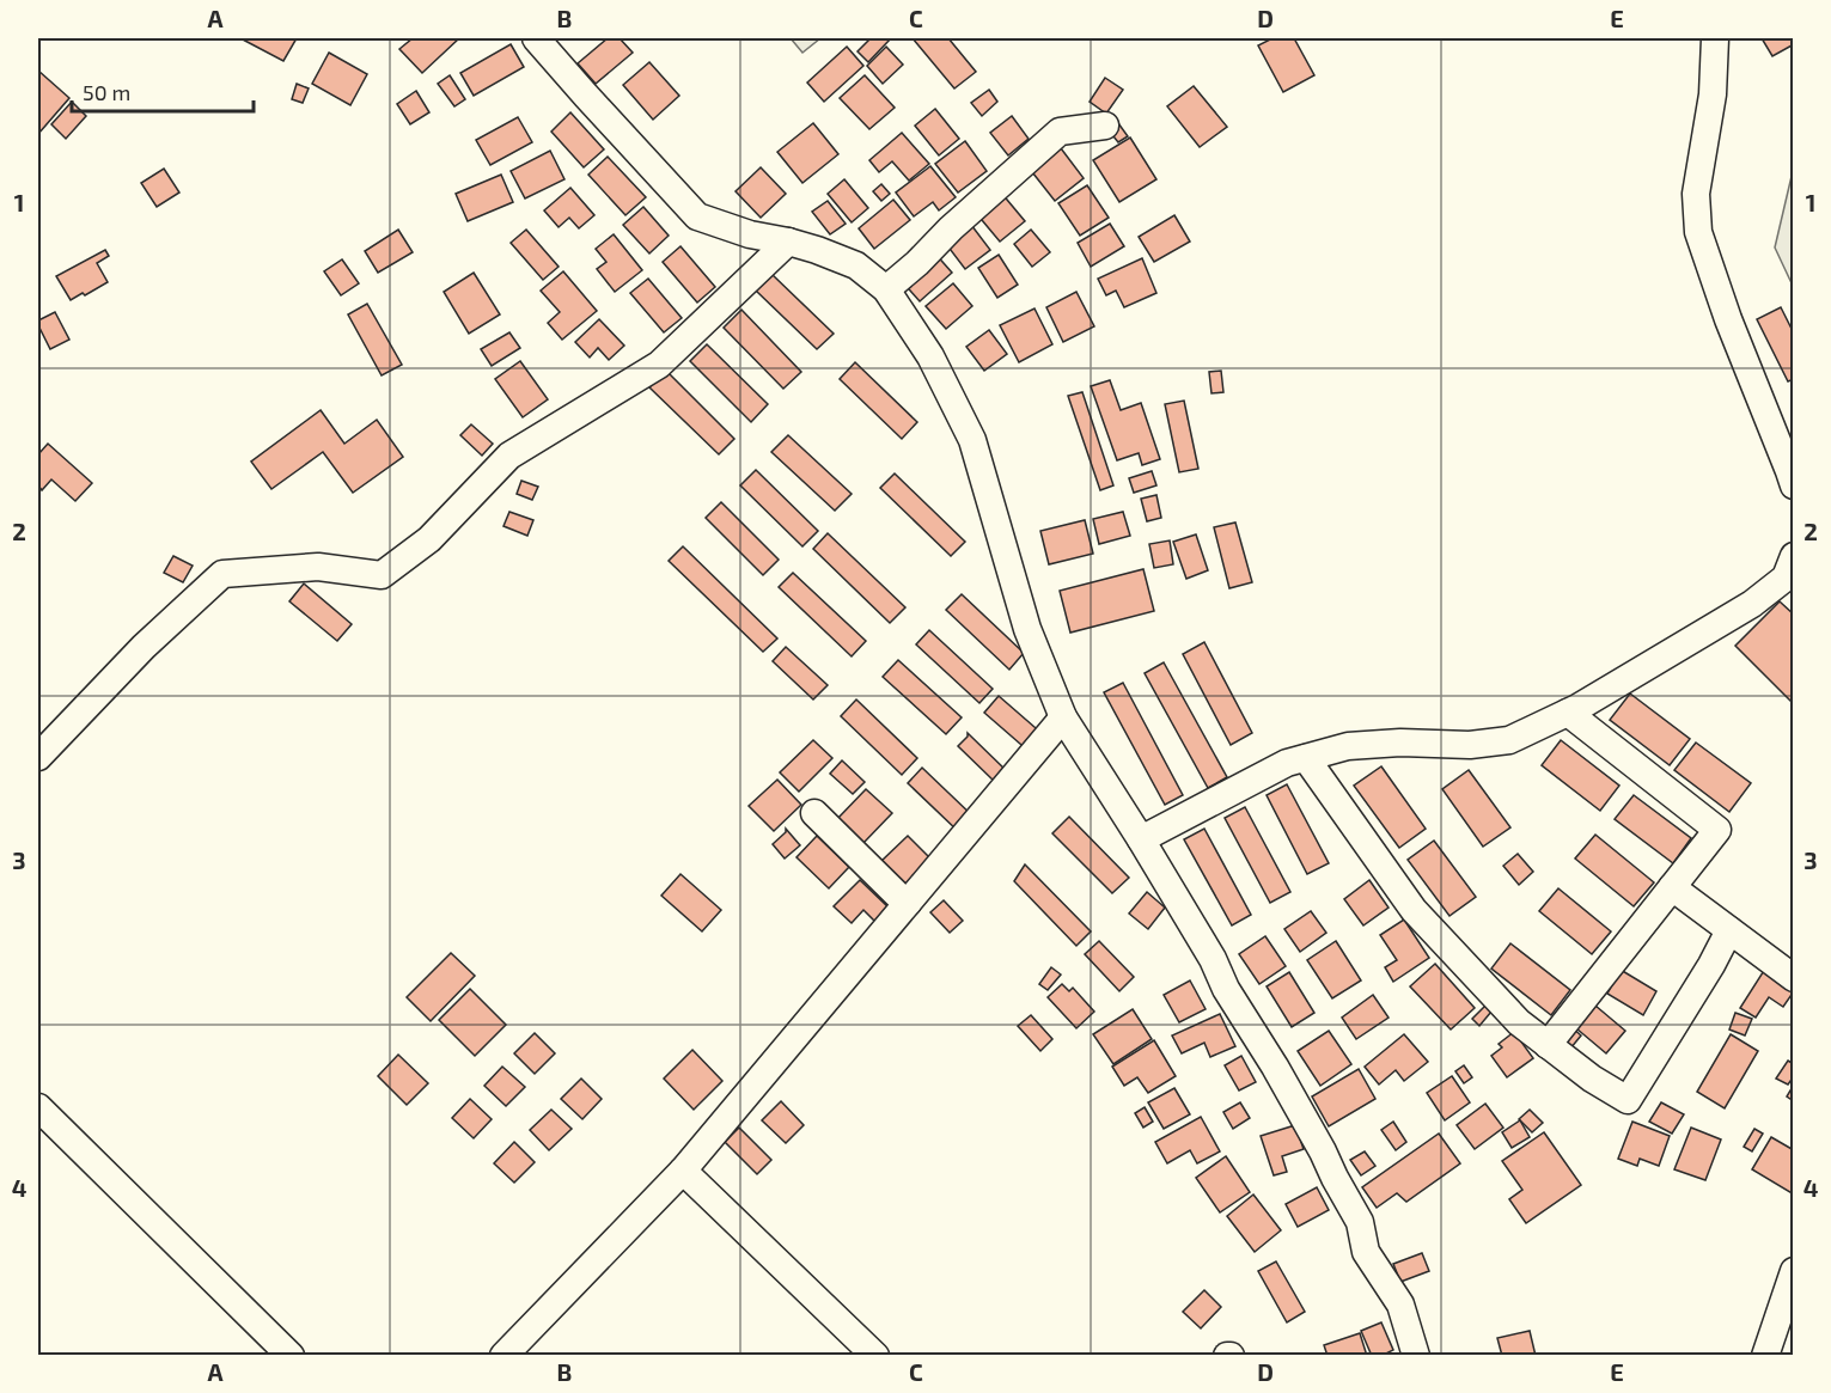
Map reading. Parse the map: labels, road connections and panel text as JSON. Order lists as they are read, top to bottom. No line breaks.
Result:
{"scale_bar":"50 m","grid":{"columns":["A","B","C","D","E"],"rows":["1","2","3","4"]}}
